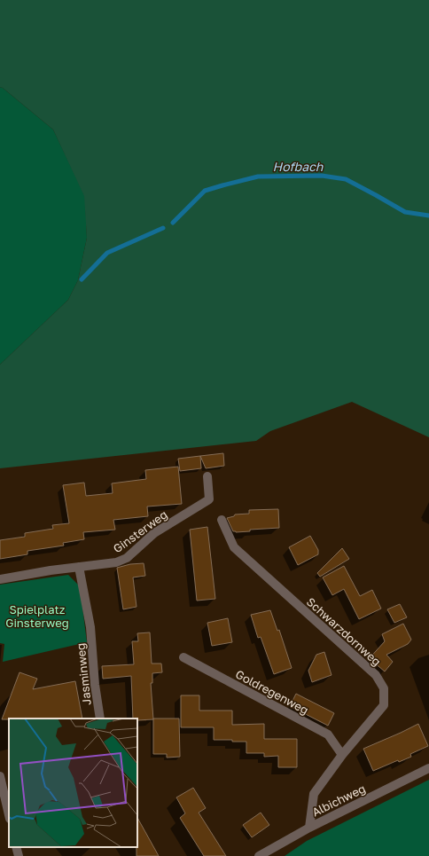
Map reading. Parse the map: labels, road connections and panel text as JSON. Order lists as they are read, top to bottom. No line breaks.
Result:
{"streets":{"street":["Ginsterweg","Schwarzdornweg","Jasminweg","Goldregenweg","Albichweg"]},"crossings":[["Ginsterweg","Jasminweg"],["Schwarzdornweg","Goldregenweg"],["Schwarzdornweg","Albichweg"]],"water":["Hofbach"],"parks":["Spielplatz Ginsterweg"]}
